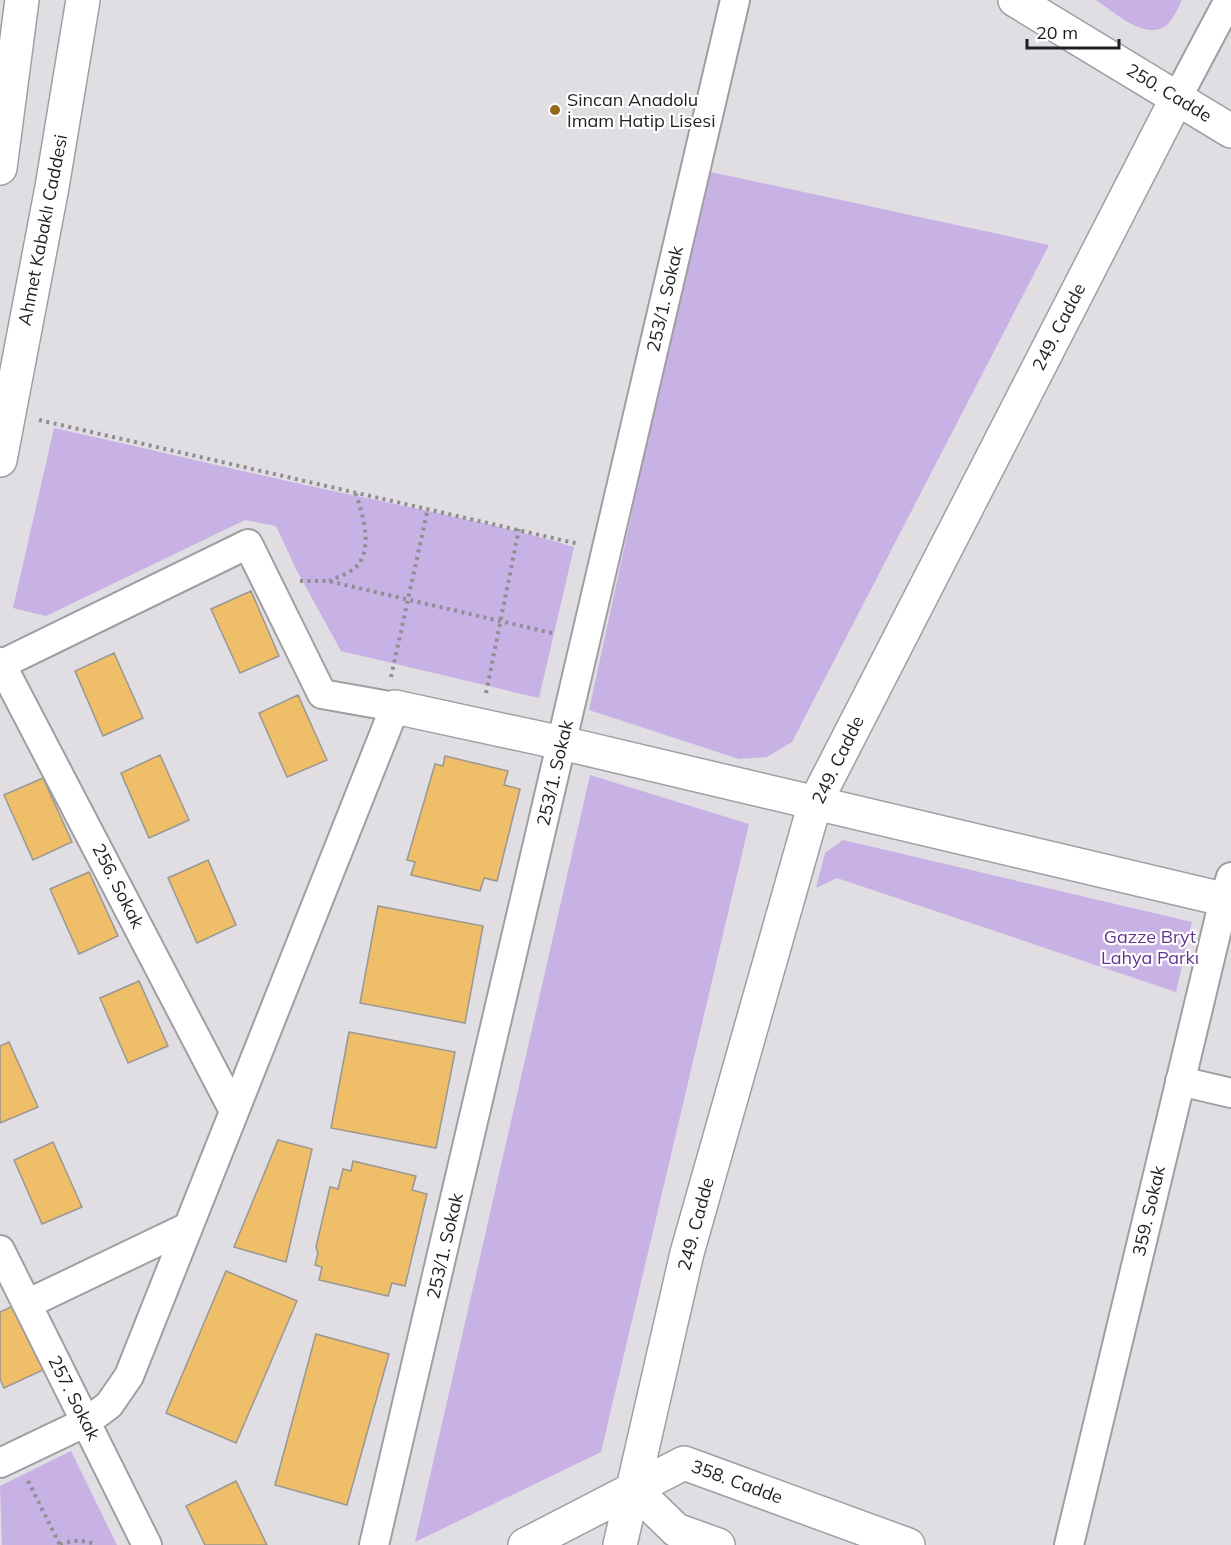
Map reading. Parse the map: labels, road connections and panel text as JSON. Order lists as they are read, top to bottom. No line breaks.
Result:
{"streets":{"street":["250. Cadde","Ahmet Kabaklı Caddesi","253/1. Sokak","249. Cadde","256. Sokak","359. Sokak","257. Sokak","358. Cadde"]},"crossings":[["250. Cadde","249. Cadde"],["249. Cadde","358. Cadde"]],"parks":["Gazze Bryt Lahya Parkı"],"places":["Sincan Anadolu İmam Hatip Lisesi"],"scale_bar":"20 m"}
